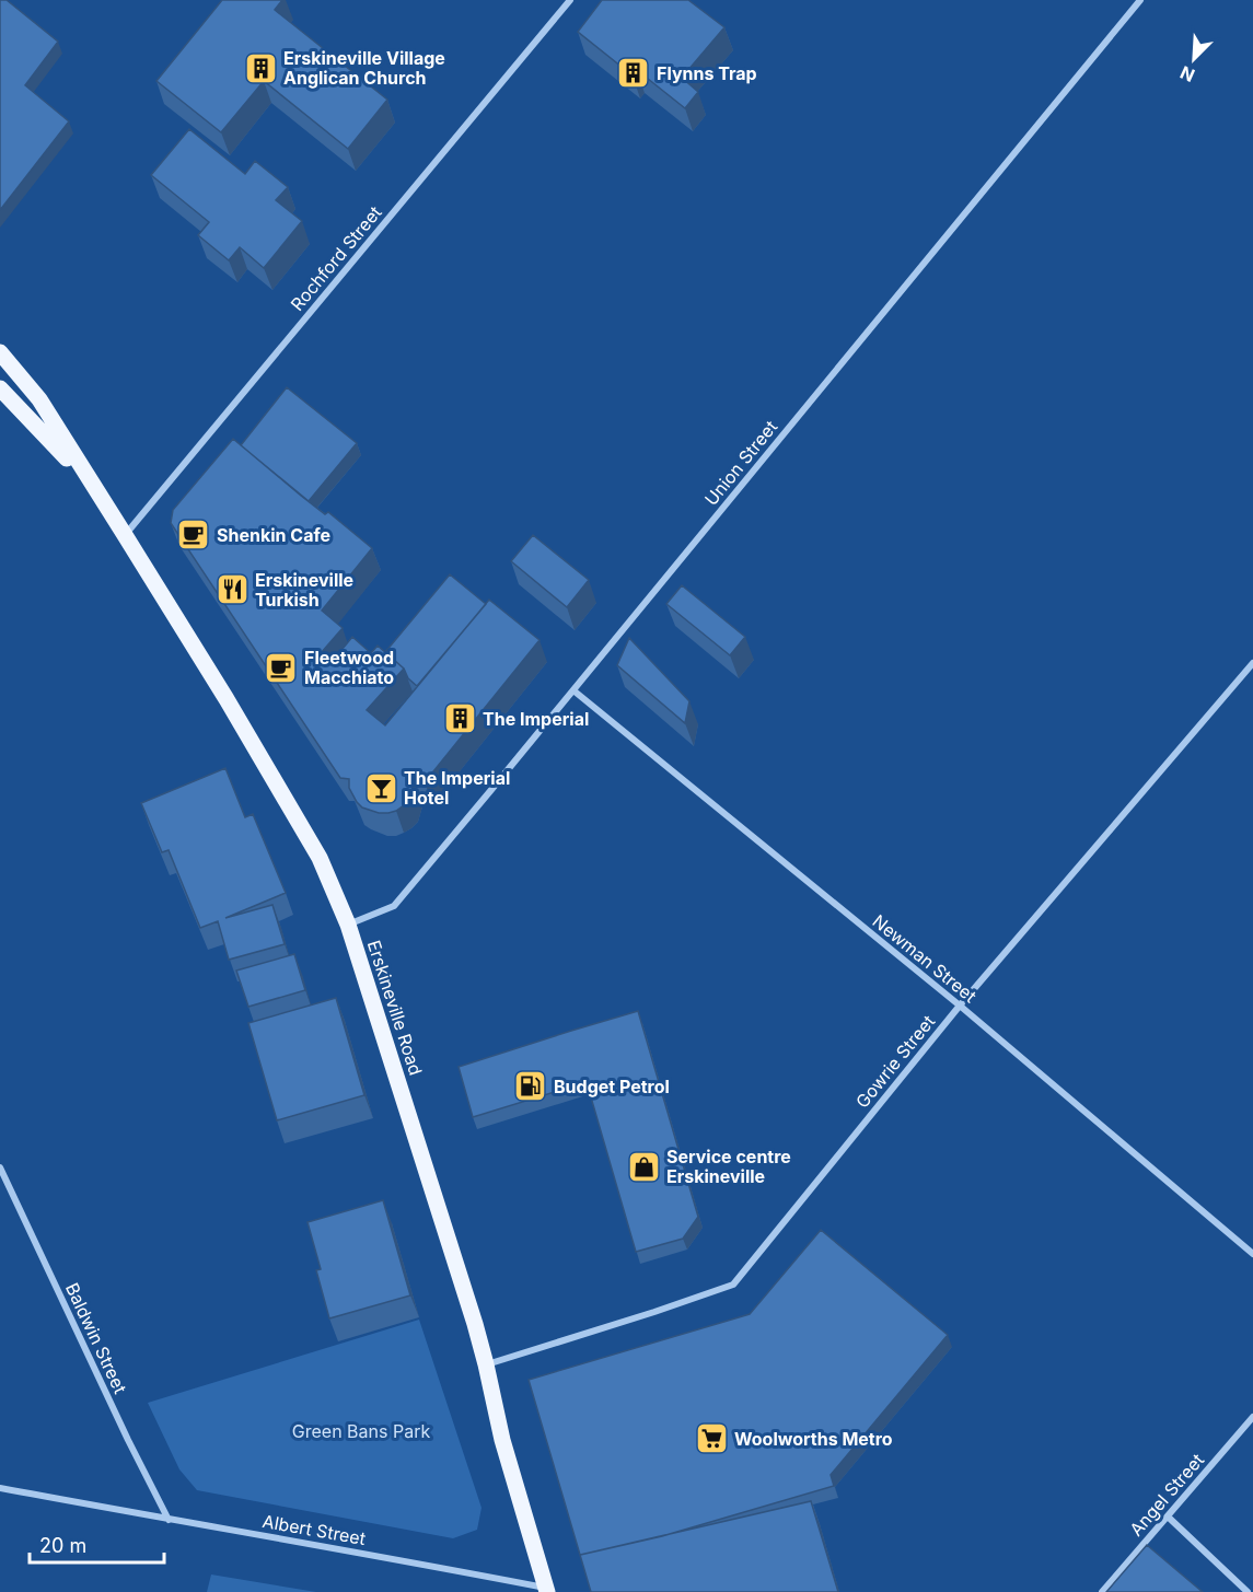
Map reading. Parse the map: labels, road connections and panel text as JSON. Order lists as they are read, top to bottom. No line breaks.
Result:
{"streets":{"main road":["Erskineville Road"],"street":["Rochford Street","Union Street","Newman Street","Gowrie Street","Baldwin Street","Angel Street","Albert Street"]},"crossings":[["Rochford Street","Erskineville Road"],["Union Street","Newman Street"],["Union Street","Erskineville Road"],["Newman Street","Gowrie Street"],["Erskineville Road","Gowrie Street"],["Erskineville Road","Albert Street"],["Baldwin Street","Albert Street"]],"parks":["Green Bans Park"],"places":{"building":["Erskineville Village Anglican Church","Flynns Trap","The Imperial"],"cafe":["Shenkin Cafe","Fleetwood Macchiato"],"restaurant":["Erskineville Turkish"],"bar":["The Imperial Hotel"],"fuel station":["Budget Petrol"],"shop":["Service centre Erskineville"],"supermarket":["Woolworths Metro"]},"scale_bar":"20 m","north":"bottom left"}
